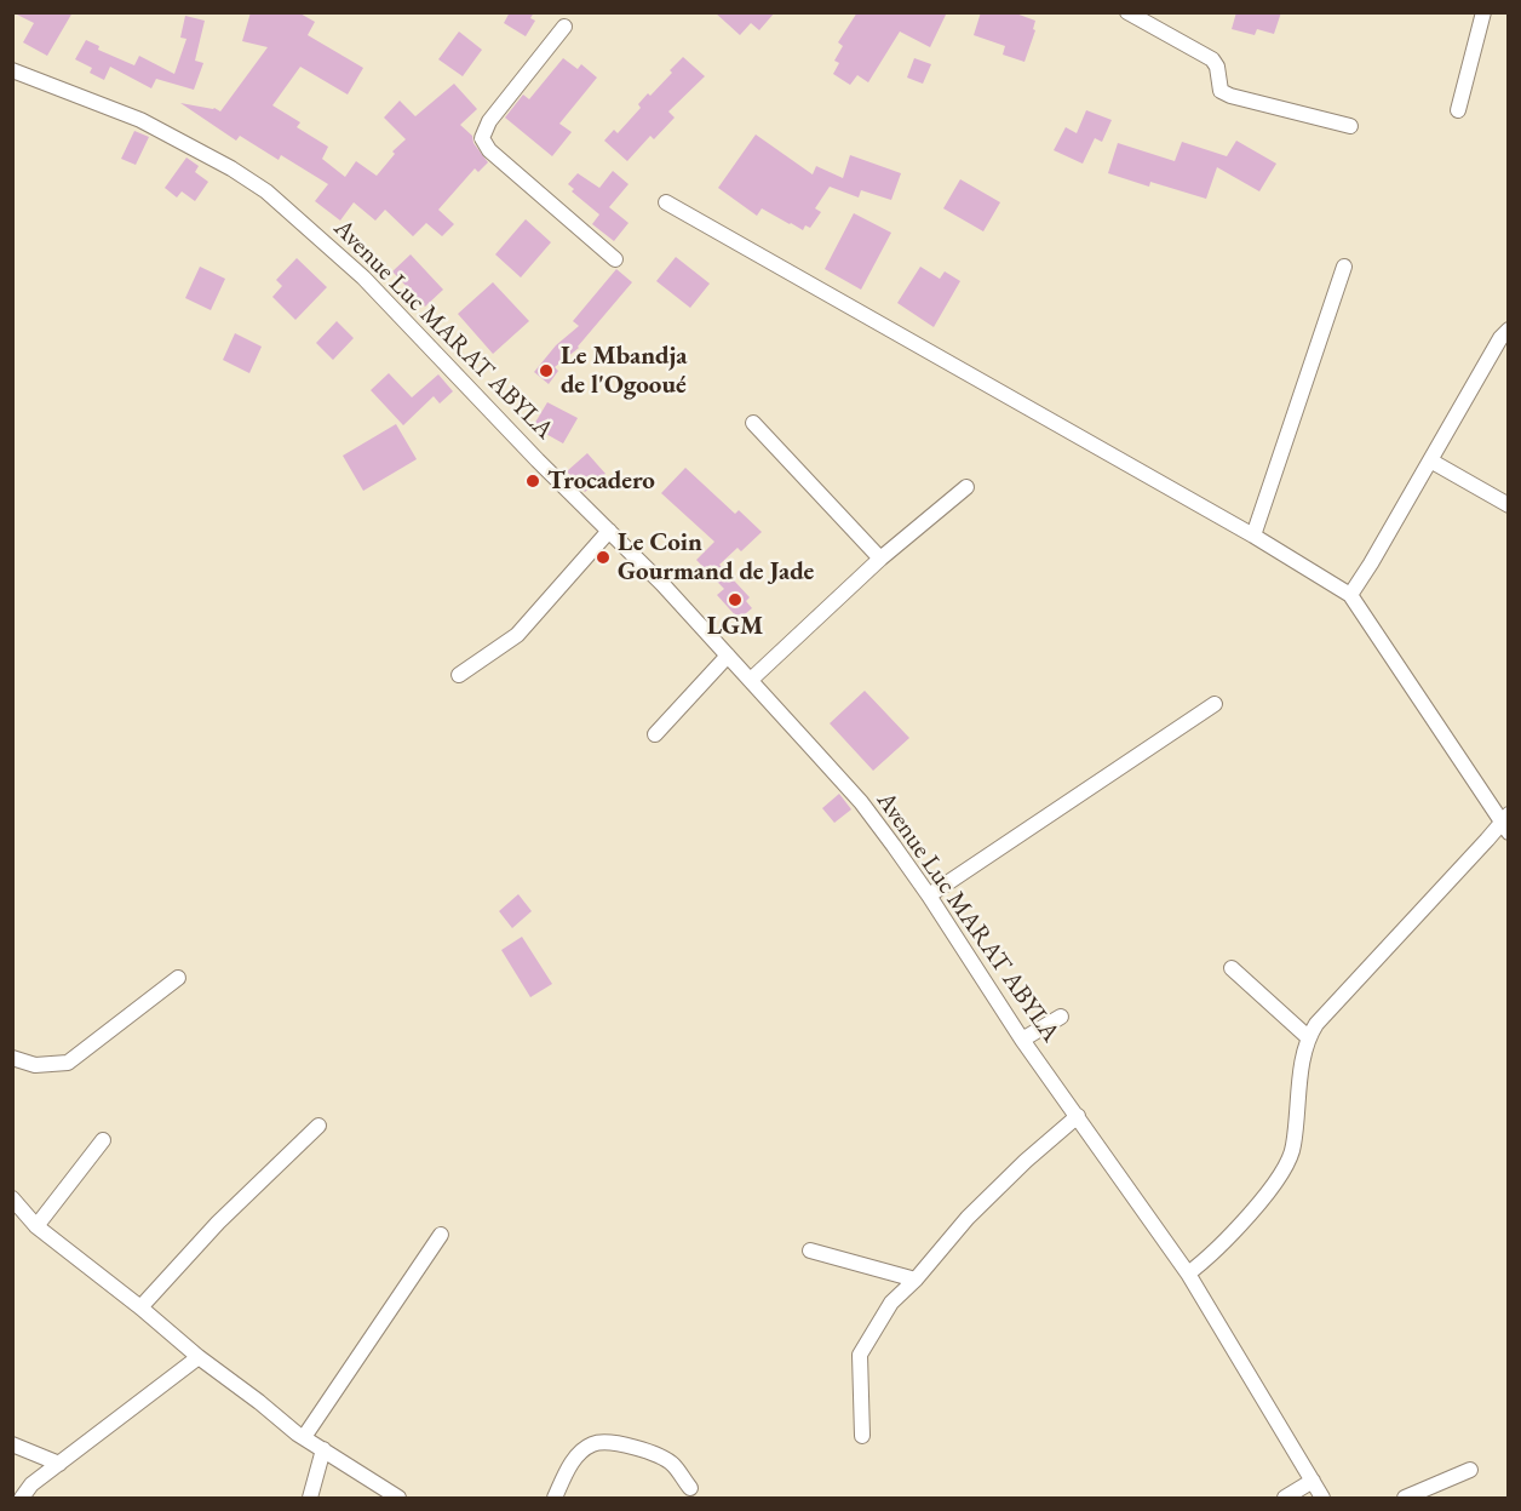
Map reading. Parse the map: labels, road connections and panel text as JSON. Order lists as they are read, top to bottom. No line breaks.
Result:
{"streets":{"street":["Avenue Luc MARAT ABYLA"]},"places":["Le Mbandja de l'Ogooué","Trocadero","Le Coin Gourmand de Jade","LGM"]}
